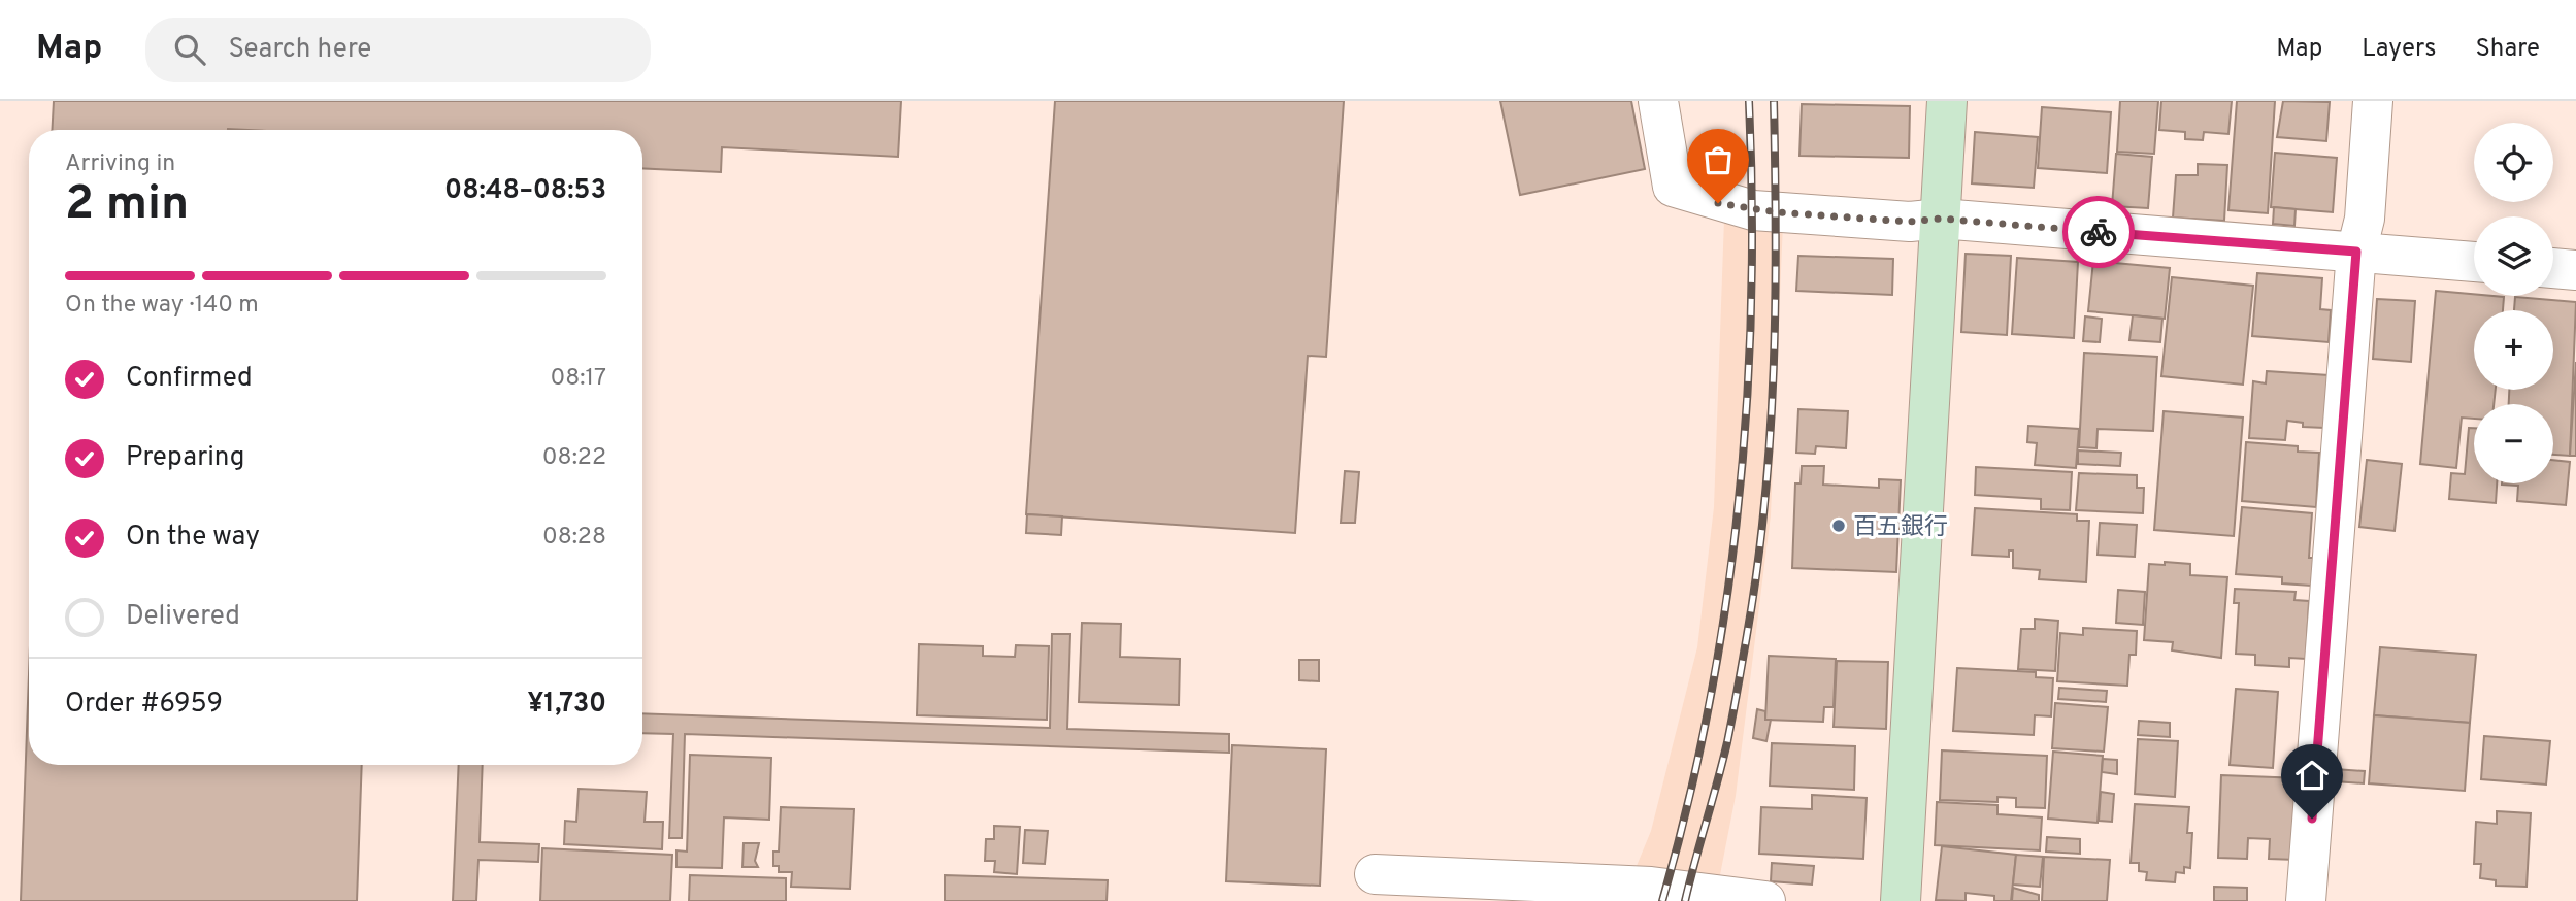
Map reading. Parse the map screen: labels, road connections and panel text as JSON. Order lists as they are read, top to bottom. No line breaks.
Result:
{"places":["百五銀行"],"page":{"header":"Map","search":"Search here","nav":["Map","Layers","Share"],"map_buttons":["+","−"],"heading":["2 min","Arriving in","08:48–08:53"],"panel":["Order #6959","¥1,730"],"bar":"On the way · 140 m","list":[["Confirmed","08:17"],["Preparing","08:22"],["On the way","08:28"],"Delivered"]}}
